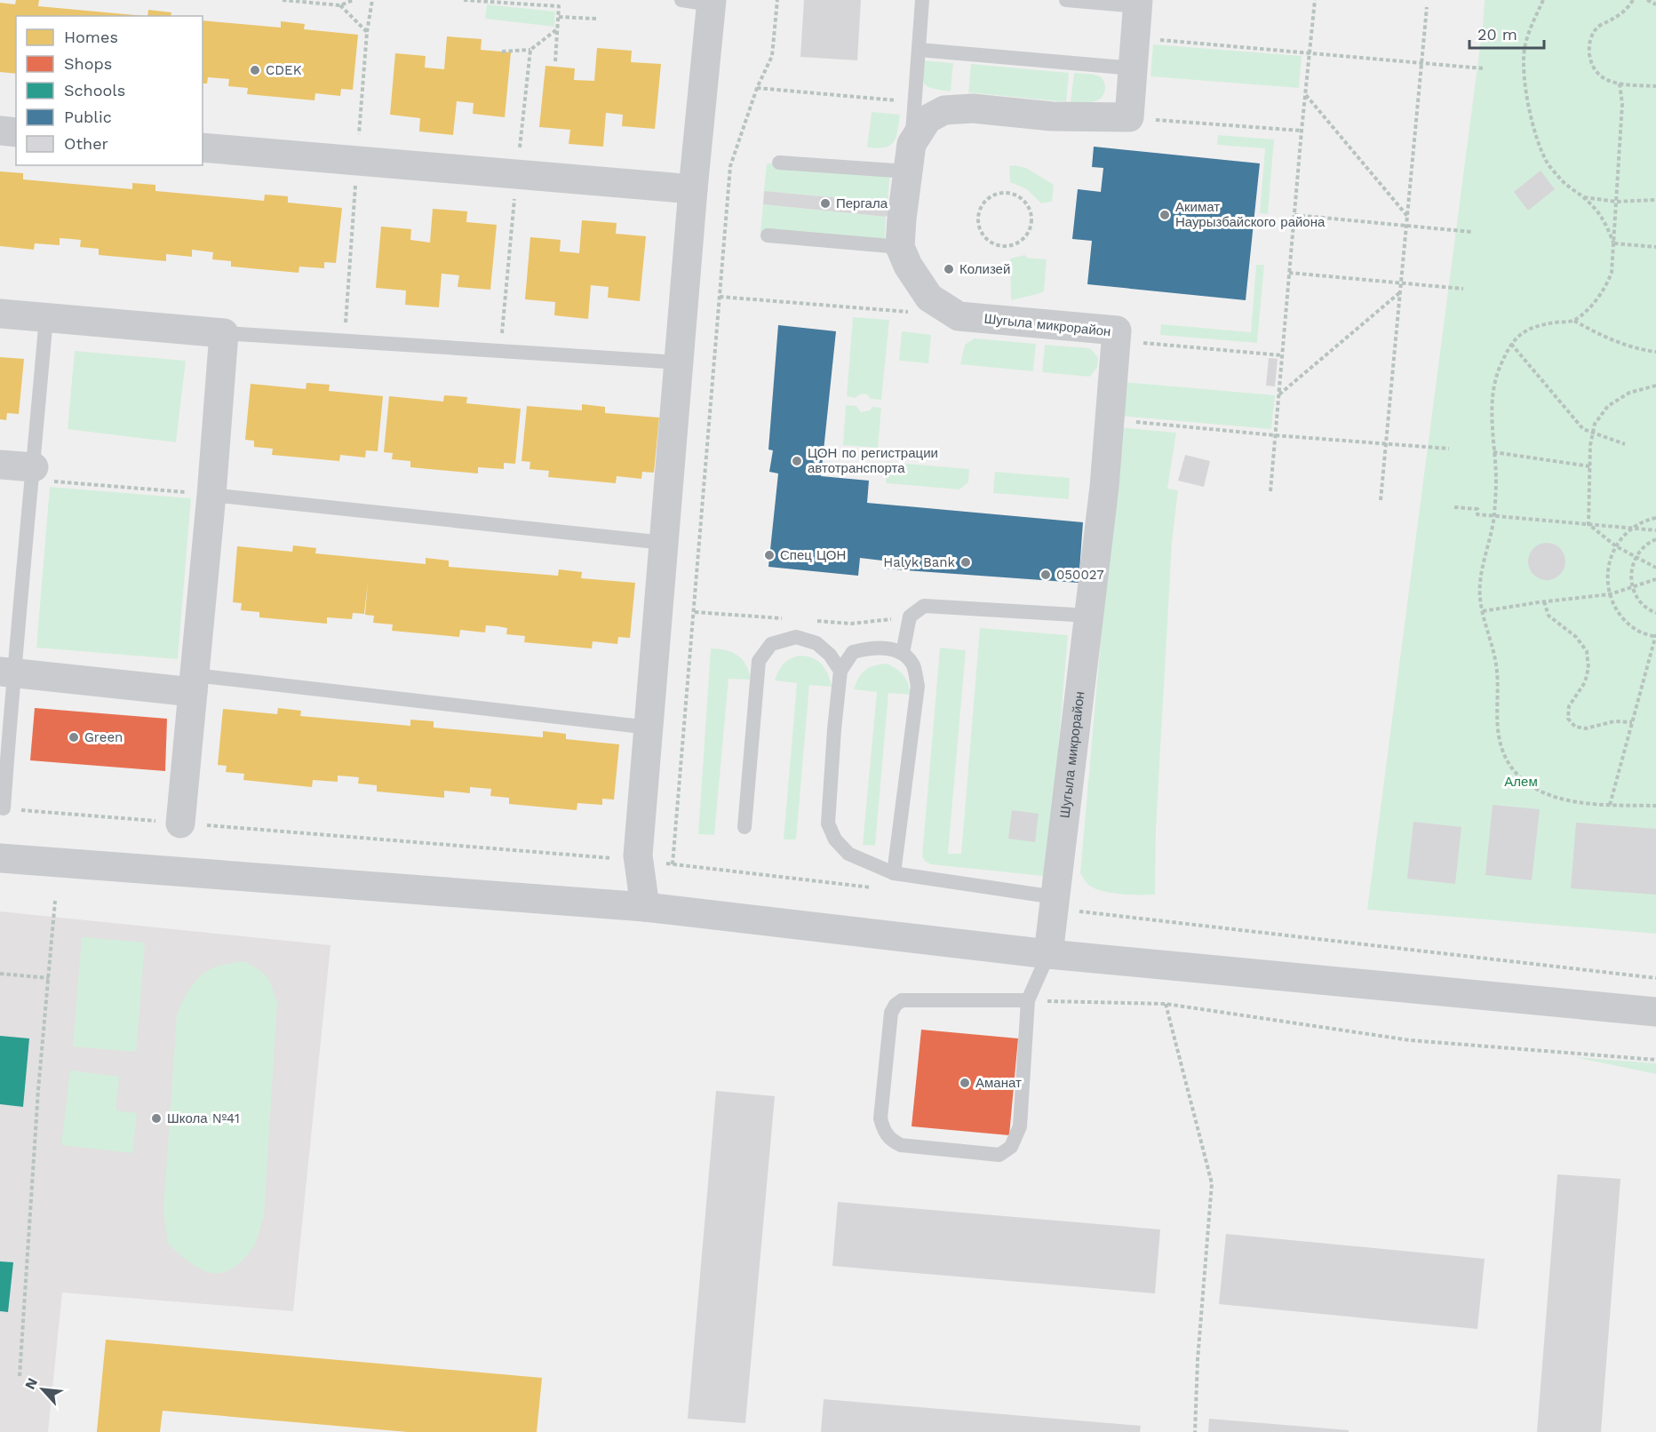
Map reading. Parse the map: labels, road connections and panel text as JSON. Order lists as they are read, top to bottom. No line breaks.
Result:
{"streets":{"street":["Шугыла микрорайон"]},"parks":["Алем"],"places":["CDEK","Пергала","Акимат Наурызбайского района","Колизей","ЦОН по регистрации автотранспорта","Спец ЦОН","Halyk Bank","050027","Green","Аманат","Школа №41"],"legend":["Homes","Shops","Schools","Public","Other"],"scale_bar":"20 m","north":"top left"}
